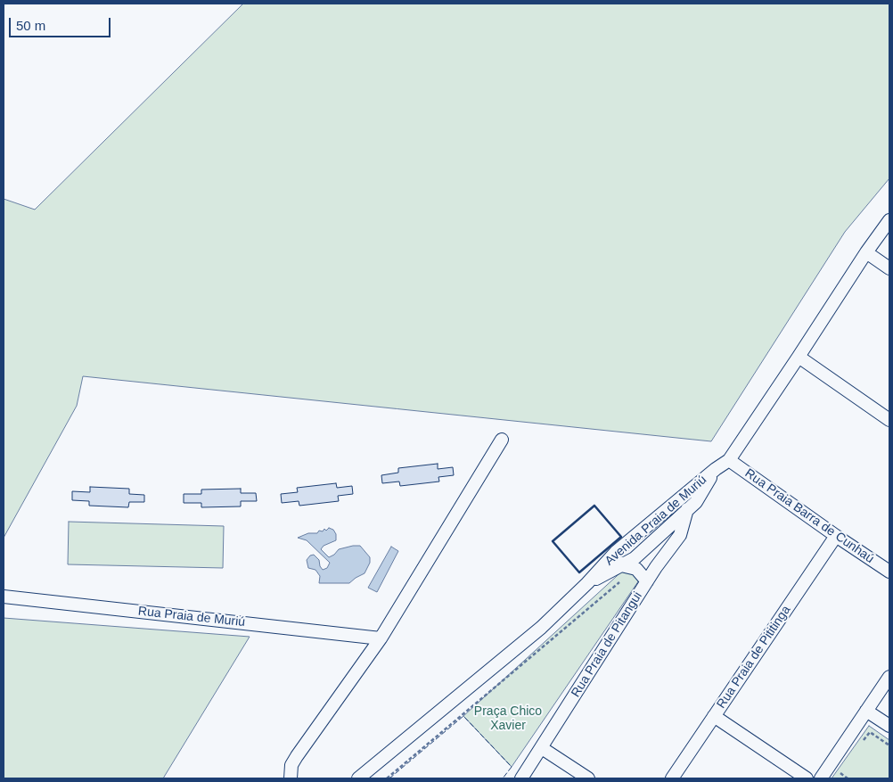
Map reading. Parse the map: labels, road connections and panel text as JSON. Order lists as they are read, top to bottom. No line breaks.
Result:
{"streets":{"street":["Rua Praia Barra de Cunhaú","Avenida Praia de Muriú","Rua Praia de Muriú","Rua Praia de Pitangui","Rua Praia de Pititinga"]},"crossings":[["Rua Praia Barra de Cunhaú","Rua Praia de Pititinga"],["Avenida Praia de Muriú","Rua Praia de Pitangui"]],"parks":["Praça Chico Xavier"],"scale_bar":"50 m"}
